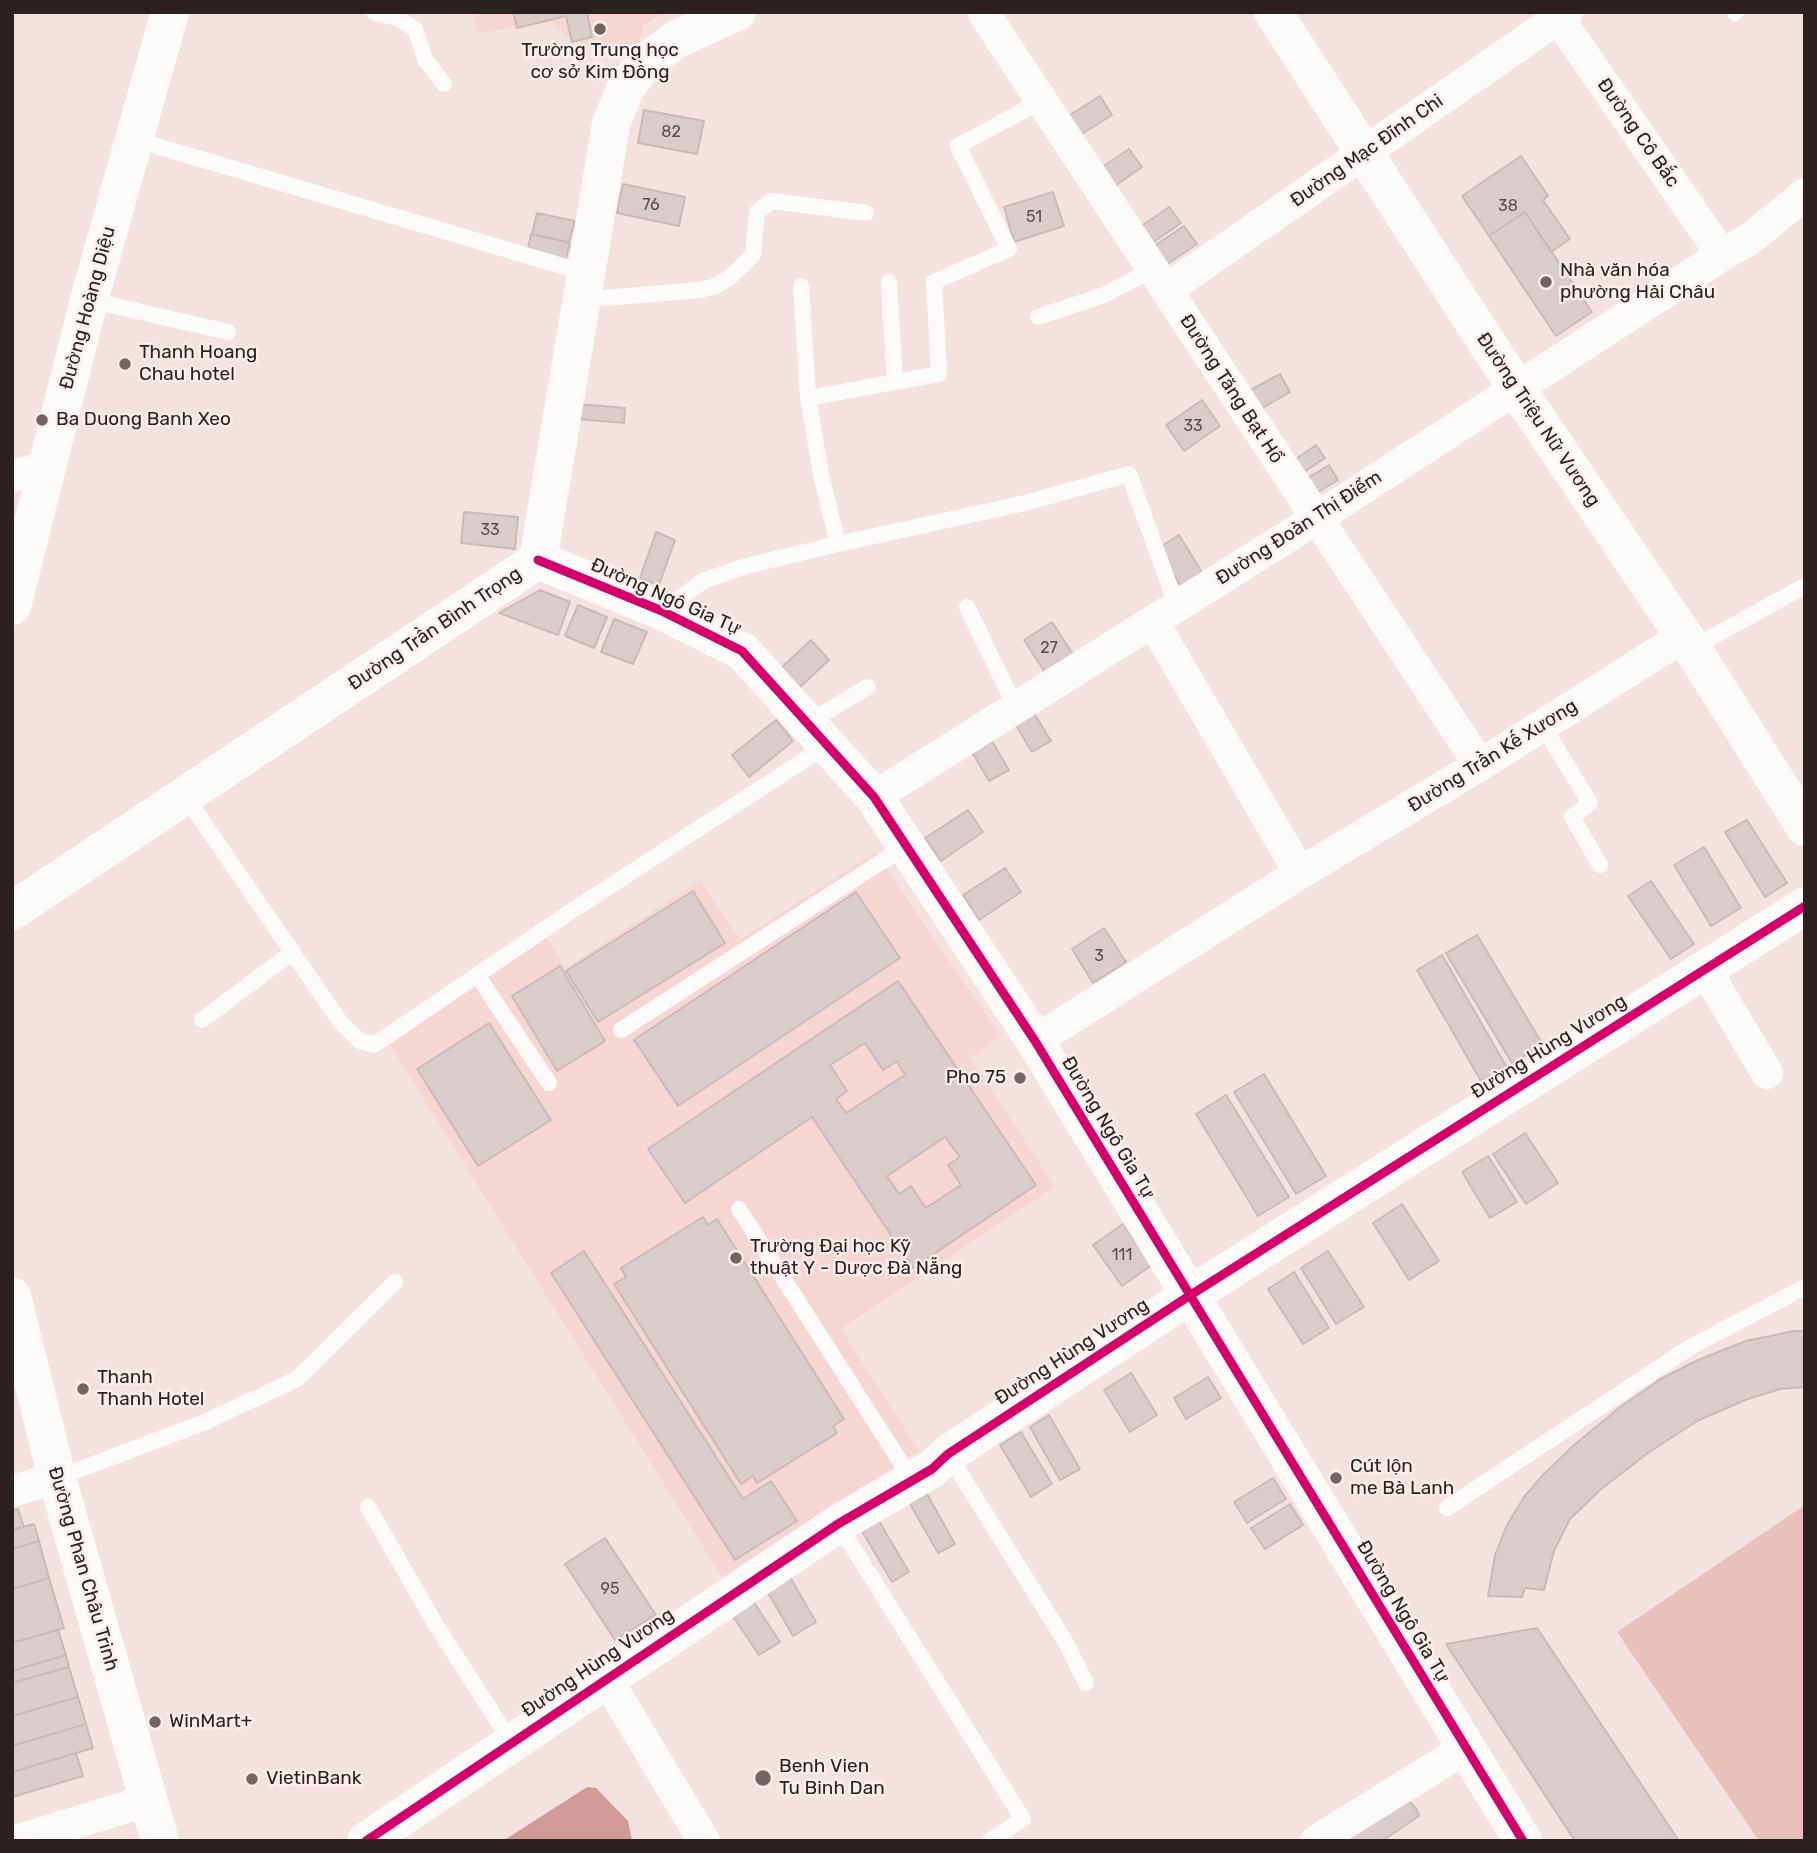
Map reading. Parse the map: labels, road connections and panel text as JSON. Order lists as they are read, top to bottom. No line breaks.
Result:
{"streets":{"street":["Đường Cô Bắc","Đường Mạc Đĩnh Chi","Đường Hoàng Diệu","Đường Tăng Bạt Hổ","Đường Triệu Nữ Vương","Đường Đoàn Thị Điểm","Đường Ngô Gia Tự","Đường Trần Bình Trọng","Đường Trần Kế Xương","Đường Hùng Vương","Đường Phan Châu Trinh"]},"crossings":[["Đường Cô Bắc","Đường Mạc Đĩnh Chi"],["Đường Cô Bắc","Đường Đoàn Thị Điểm"],["Đường Mạc Đĩnh Chi","Đường Tăng Bạt Hổ"],["Đường Mạc Đĩnh Chi","Đường Triệu Nữ Vương"],["Đường Tăng Bạt Hổ","Đường Đoàn Thị Điểm"],["Đường Tăng Bạt Hổ","Đường Trần Kế Xương"],["Đường Triệu Nữ Vương","Đường Đoàn Thị Điểm"],["Đường Triệu Nữ Vương","Đường Trần Kế Xương"],["Đường Đoàn Thị Điểm","Đường Ngô Gia Tự"],["Đường Ngô Gia Tự","Đường Trần Bình Trọng"],["Đường Ngô Gia Tự","Đường Trần Kế Xương"],["Đường Ngô Gia Tự","Đường Hùng Vương"]],"places":["Trường Trung học cơ sở Kim Đồng","Nhà văn hóa phường Hải Châu","Thanh Hoang Chau hotel","Ba Duong Banh Xeo","Pho 75","Trường Đại học Kỹ thuật Y - Dược Đà Nẵng","Thanh Thanh Hotel","Cút lộn me Bà Lanh","WinMart+","Benh Vien Tu Binh Dan","VietinBank"],"house_numbers":["82","76","38","51","33","33","27","3","111","95"]}
